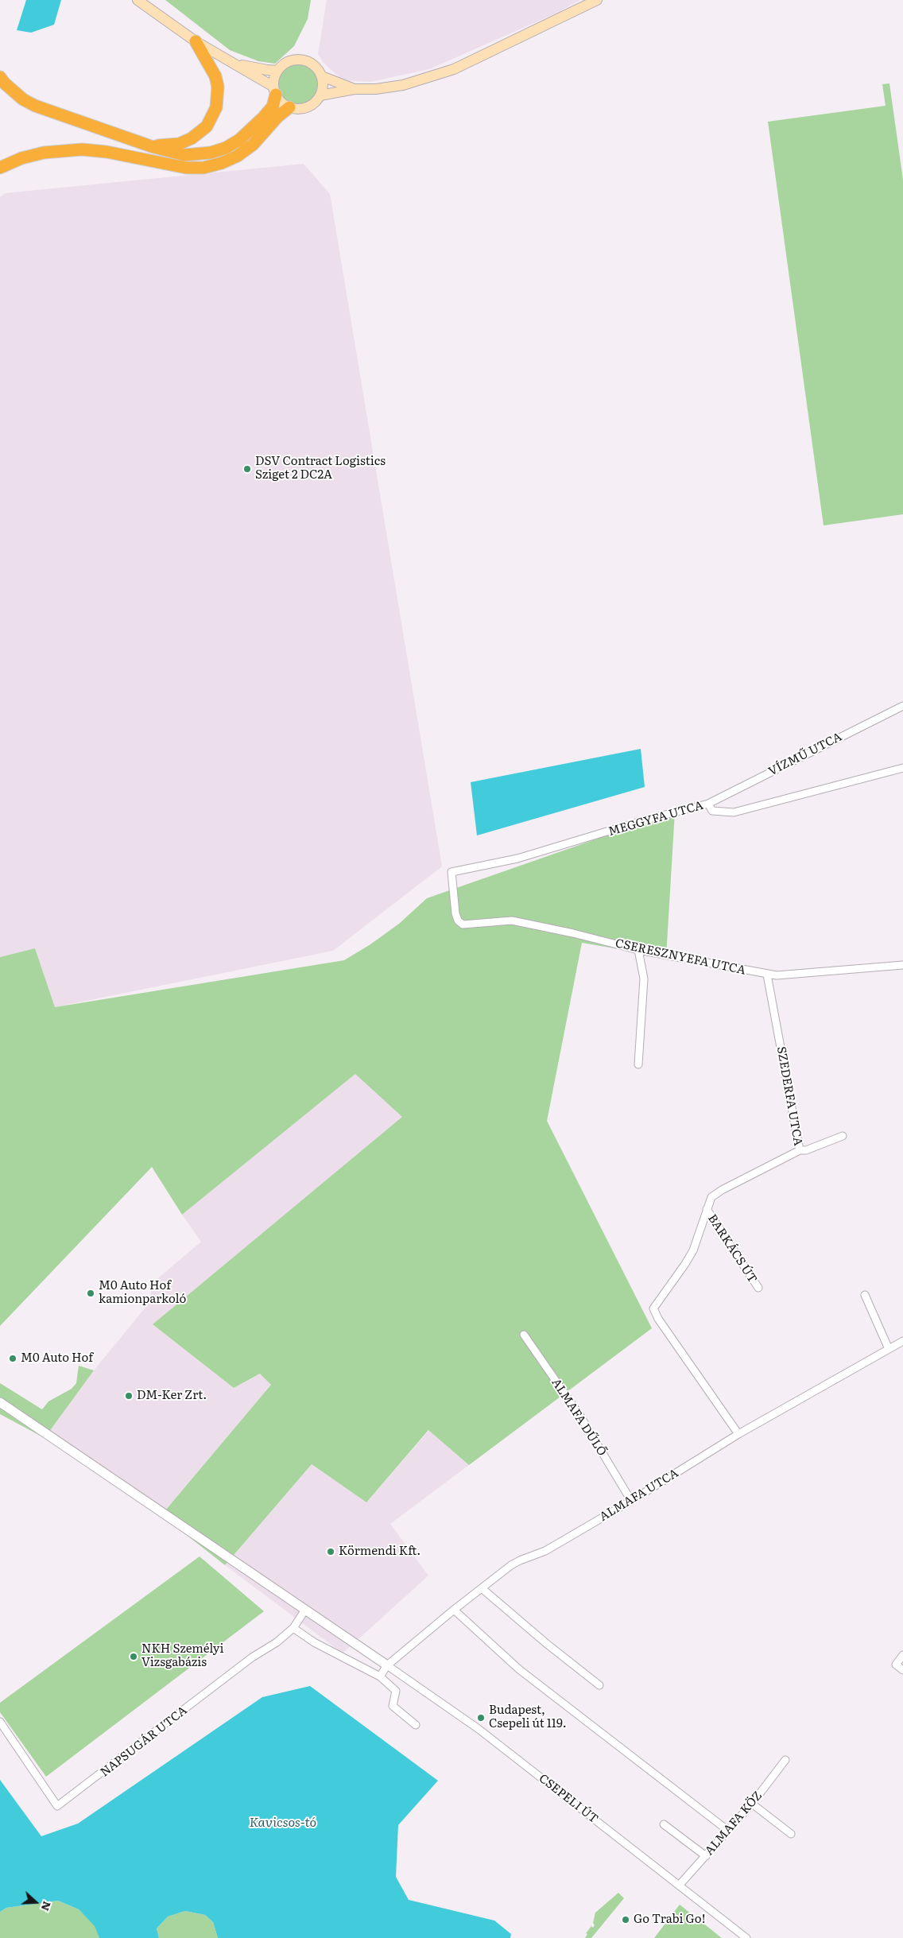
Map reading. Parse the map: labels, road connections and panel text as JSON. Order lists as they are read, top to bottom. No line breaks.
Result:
{"streets":{"street":["VÍZMŰ UTCA","MEGGYFA UTCA","CSERESZNYEFA UTCA","SZEDERFA UTCA","BARKÁCS ÚT","ALMAFA DŰLŐ","ALMAFA UTCA","NAPSUGÁR UTCA","CSEPELI ÚT","ALMAFA KÖZ"]},"crossings":[["VÍZMŰ UTCA","MEGGYFA UTCA"],["MEGGYFA UTCA","CSERESZNYEFA UTCA"],["CSERESZNYEFA UTCA","SZEDERFA UTCA"],["SZEDERFA UTCA","BARKÁCS ÚT"],["SZEDERFA UTCA","ALMAFA UTCA"],["ALMAFA DŰLŐ","ALMAFA UTCA"],["ALMAFA UTCA","CSEPELI ÚT"],["CSEPELI ÚT","ALMAFA KÖZ"]],"water":["Kavicsos-tó"],"places":["DSV Contract Logistics Sziget 2 DC2A","M0 Auto Hof kamionparkoló","M0 Auto Hof","DM-Ker Zrt.","Körmendi Kft.","NKH Személyi Vizsgabázis","Budapest, Csepeli út 119.","Go Trabi Go!"],"north":"right"}
